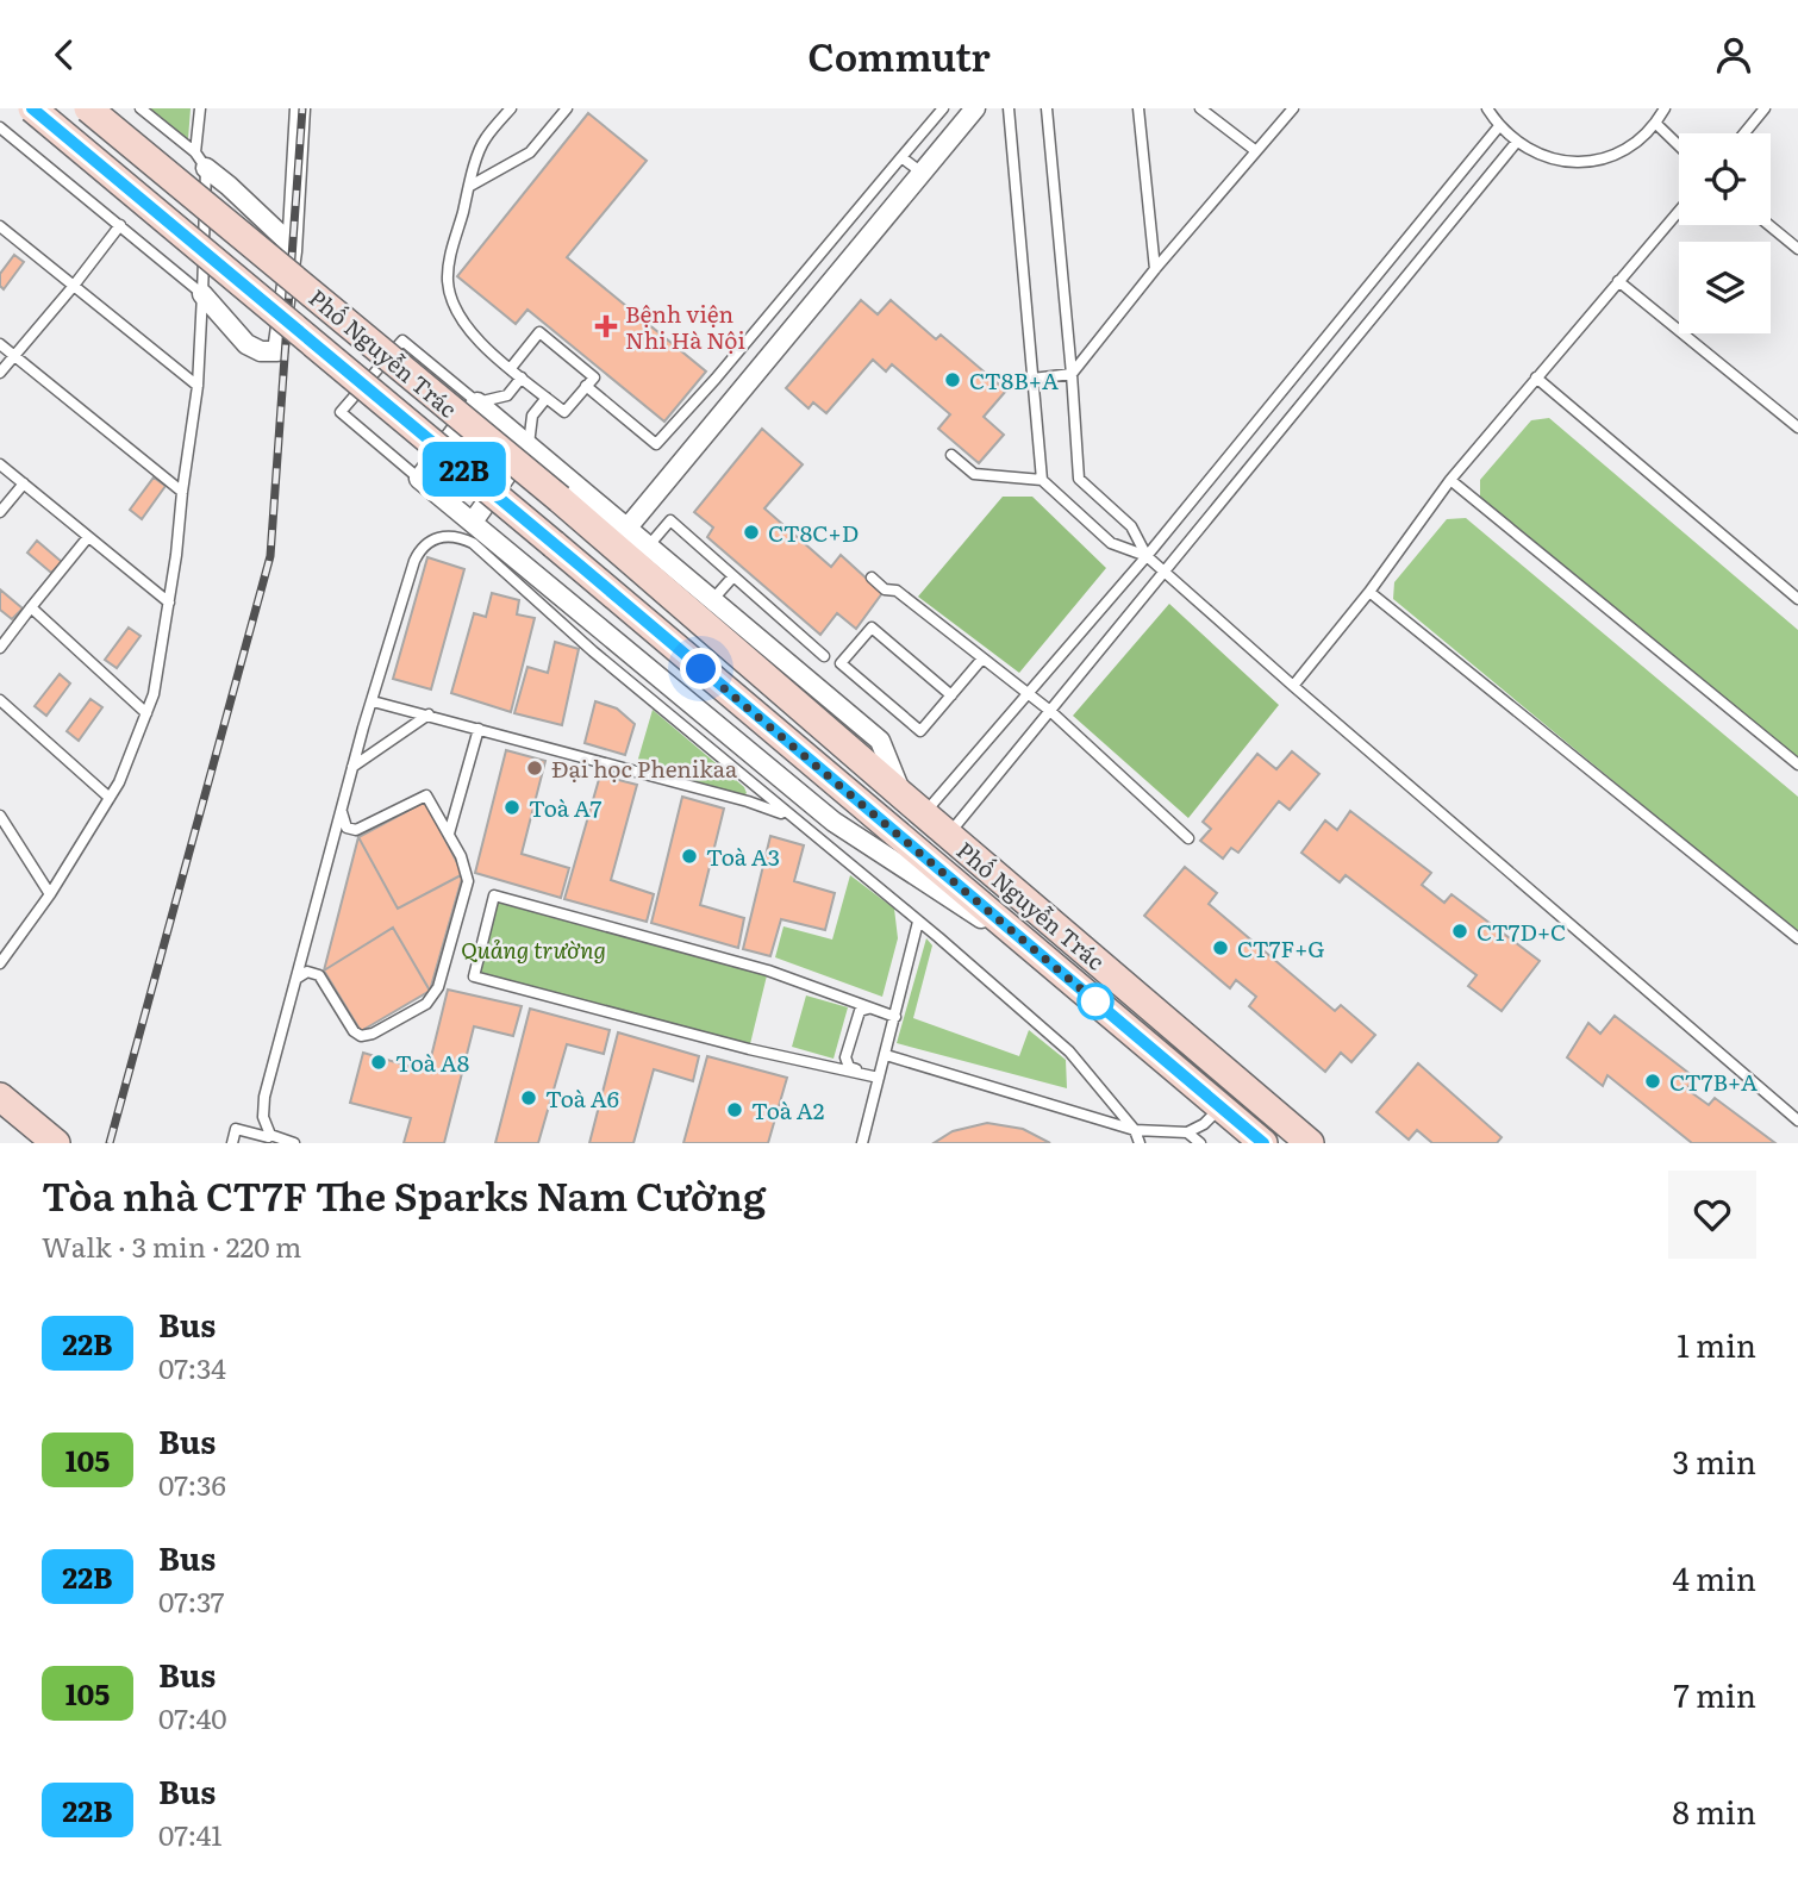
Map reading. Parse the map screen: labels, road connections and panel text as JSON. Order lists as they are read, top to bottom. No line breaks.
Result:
{"streets":{"main road":["Phố Nguyễn Trác"]},"parks":["Quảng trường"],"places":{"health":["Bệnh viện Nhi Hà Nội"],"other":["CT8B+A","CT8C+D","Đại học Phenikaa","Toà A7","Toà A3","CT7D+C","CT7F+G","Toà A8","CT7B+A","Toà A6","Toà A2"]},"lines":["bus line 22B"],"page":{"header":"Commutr","on_map":"22B","heading":["Tòa nhà CT7F The Sparks Nam Cường","Walk · 3 min · 220 m"],"list":[{"mark":"22B","name":"Bus","note":"07:34","value":"1 min"},{"mark":"105","name":"Bus","note":"07:36","value":"3 min"},{"mark":"22B","name":"Bus","note":"07:37","value":"4 min"},{"mark":"105","name":"Bus","note":"07:40","value":"7 min"},{"mark":"22B","name":"Bus","note":"07:41","value":"8 min"}]}}
